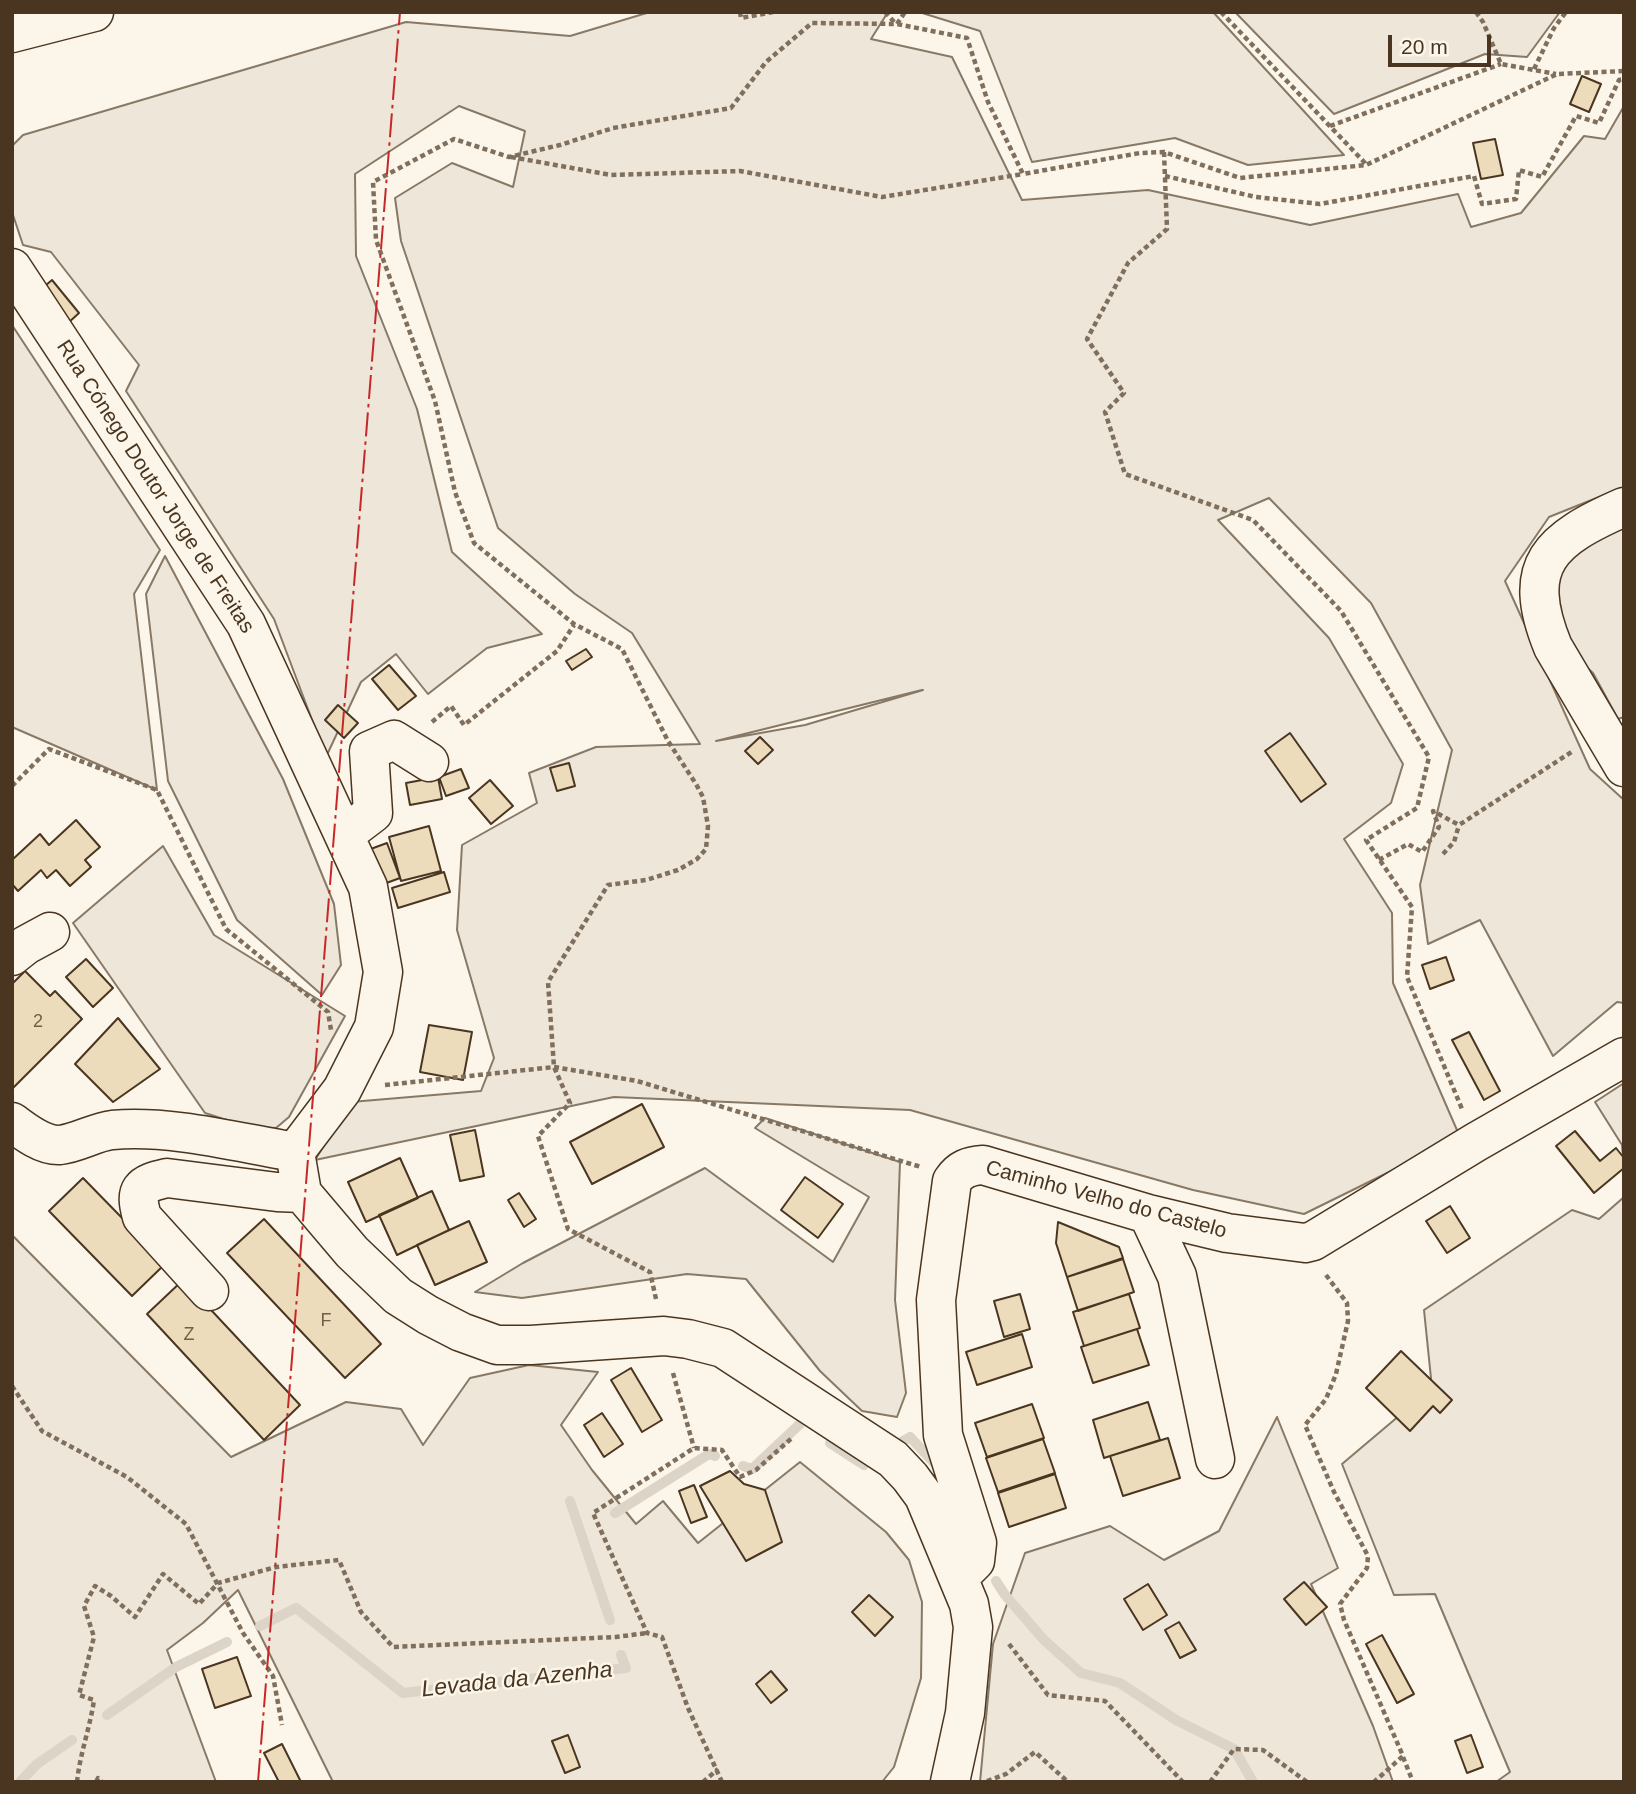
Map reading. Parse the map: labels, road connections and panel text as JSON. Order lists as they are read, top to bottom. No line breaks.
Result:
{"streets":{"street":["Rua Cónego Doutor Jorge de Freitas","Caminho Velho do Castelo"]},"water":["Levada da Azenha"],"house_numbers":["2","F","Z"],"scale_bar":"20 m"}
